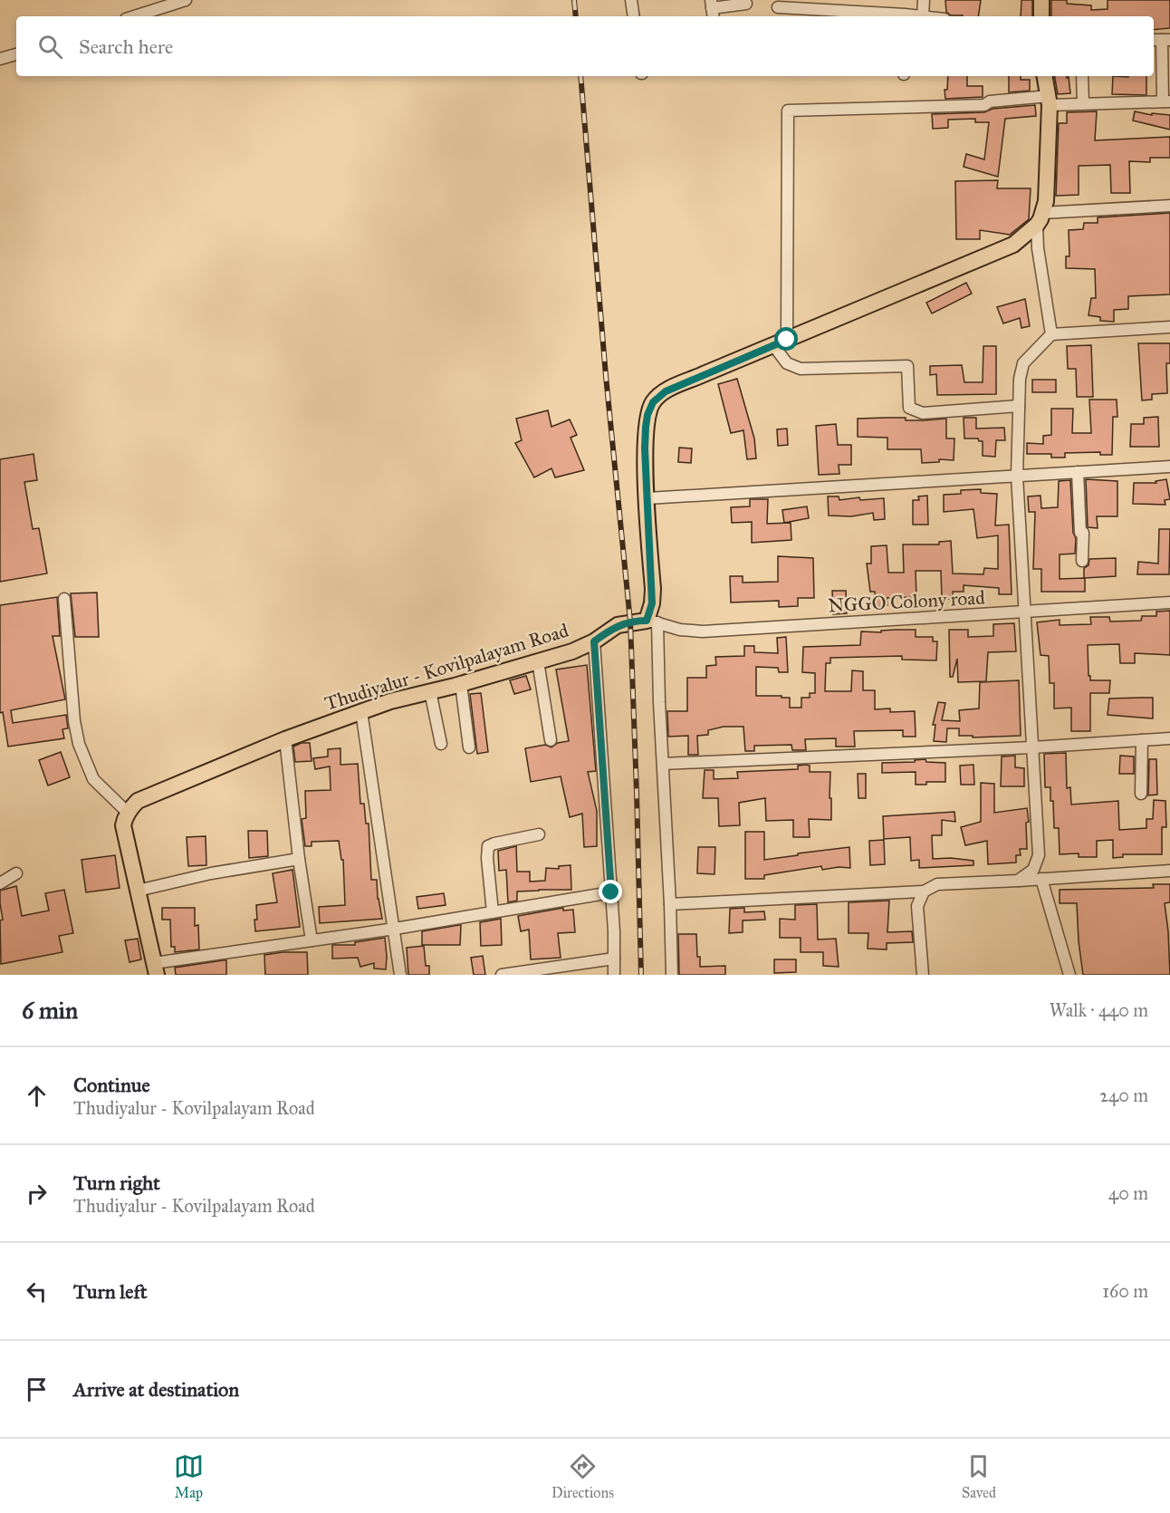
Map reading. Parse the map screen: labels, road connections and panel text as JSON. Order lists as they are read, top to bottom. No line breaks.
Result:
{"streets":{"main road":["Thudiyalur - Kovilpalayam Road"],"street":["NGGO Colony road"]},"crossings":[["NGGO Colony road","Thudiyalur - Kovilpalayam Road"]],"page":{"search":"Search here","heading":["6 min","Walk · 440 m"],"list":[["Continue","Thudiyalur - Kovilpalayam Road","240 m"],["Turn right","Thudiyalur - Kovilpalayam Road","40 m"],["Turn left","160 m"],"Arrive at destination"],"nav":["Map","Directions","Saved"]}}
